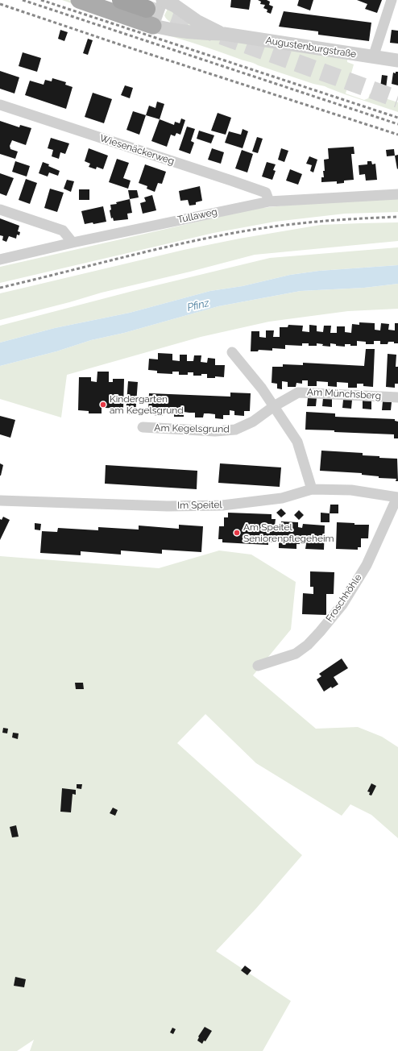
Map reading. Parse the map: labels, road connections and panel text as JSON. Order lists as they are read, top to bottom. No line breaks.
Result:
{"streets":{"street":["Augustenburgstraße","Wiesenäckerweg","Tullaweg","Am Münchsberg","Am Kegelsgrund","Im Speitel","Froschhöhle"]},"crossings":[["Wiesenäckerweg","Tullaweg"],["Am Münchsberg","Am Kegelsgrund"],["Im Speitel","Froschhöhle"]],"water":["Pfinz"],"places":["Kindergarten am Kegelsgrund","Am Speitel Seniorenpflegeheim"]}
